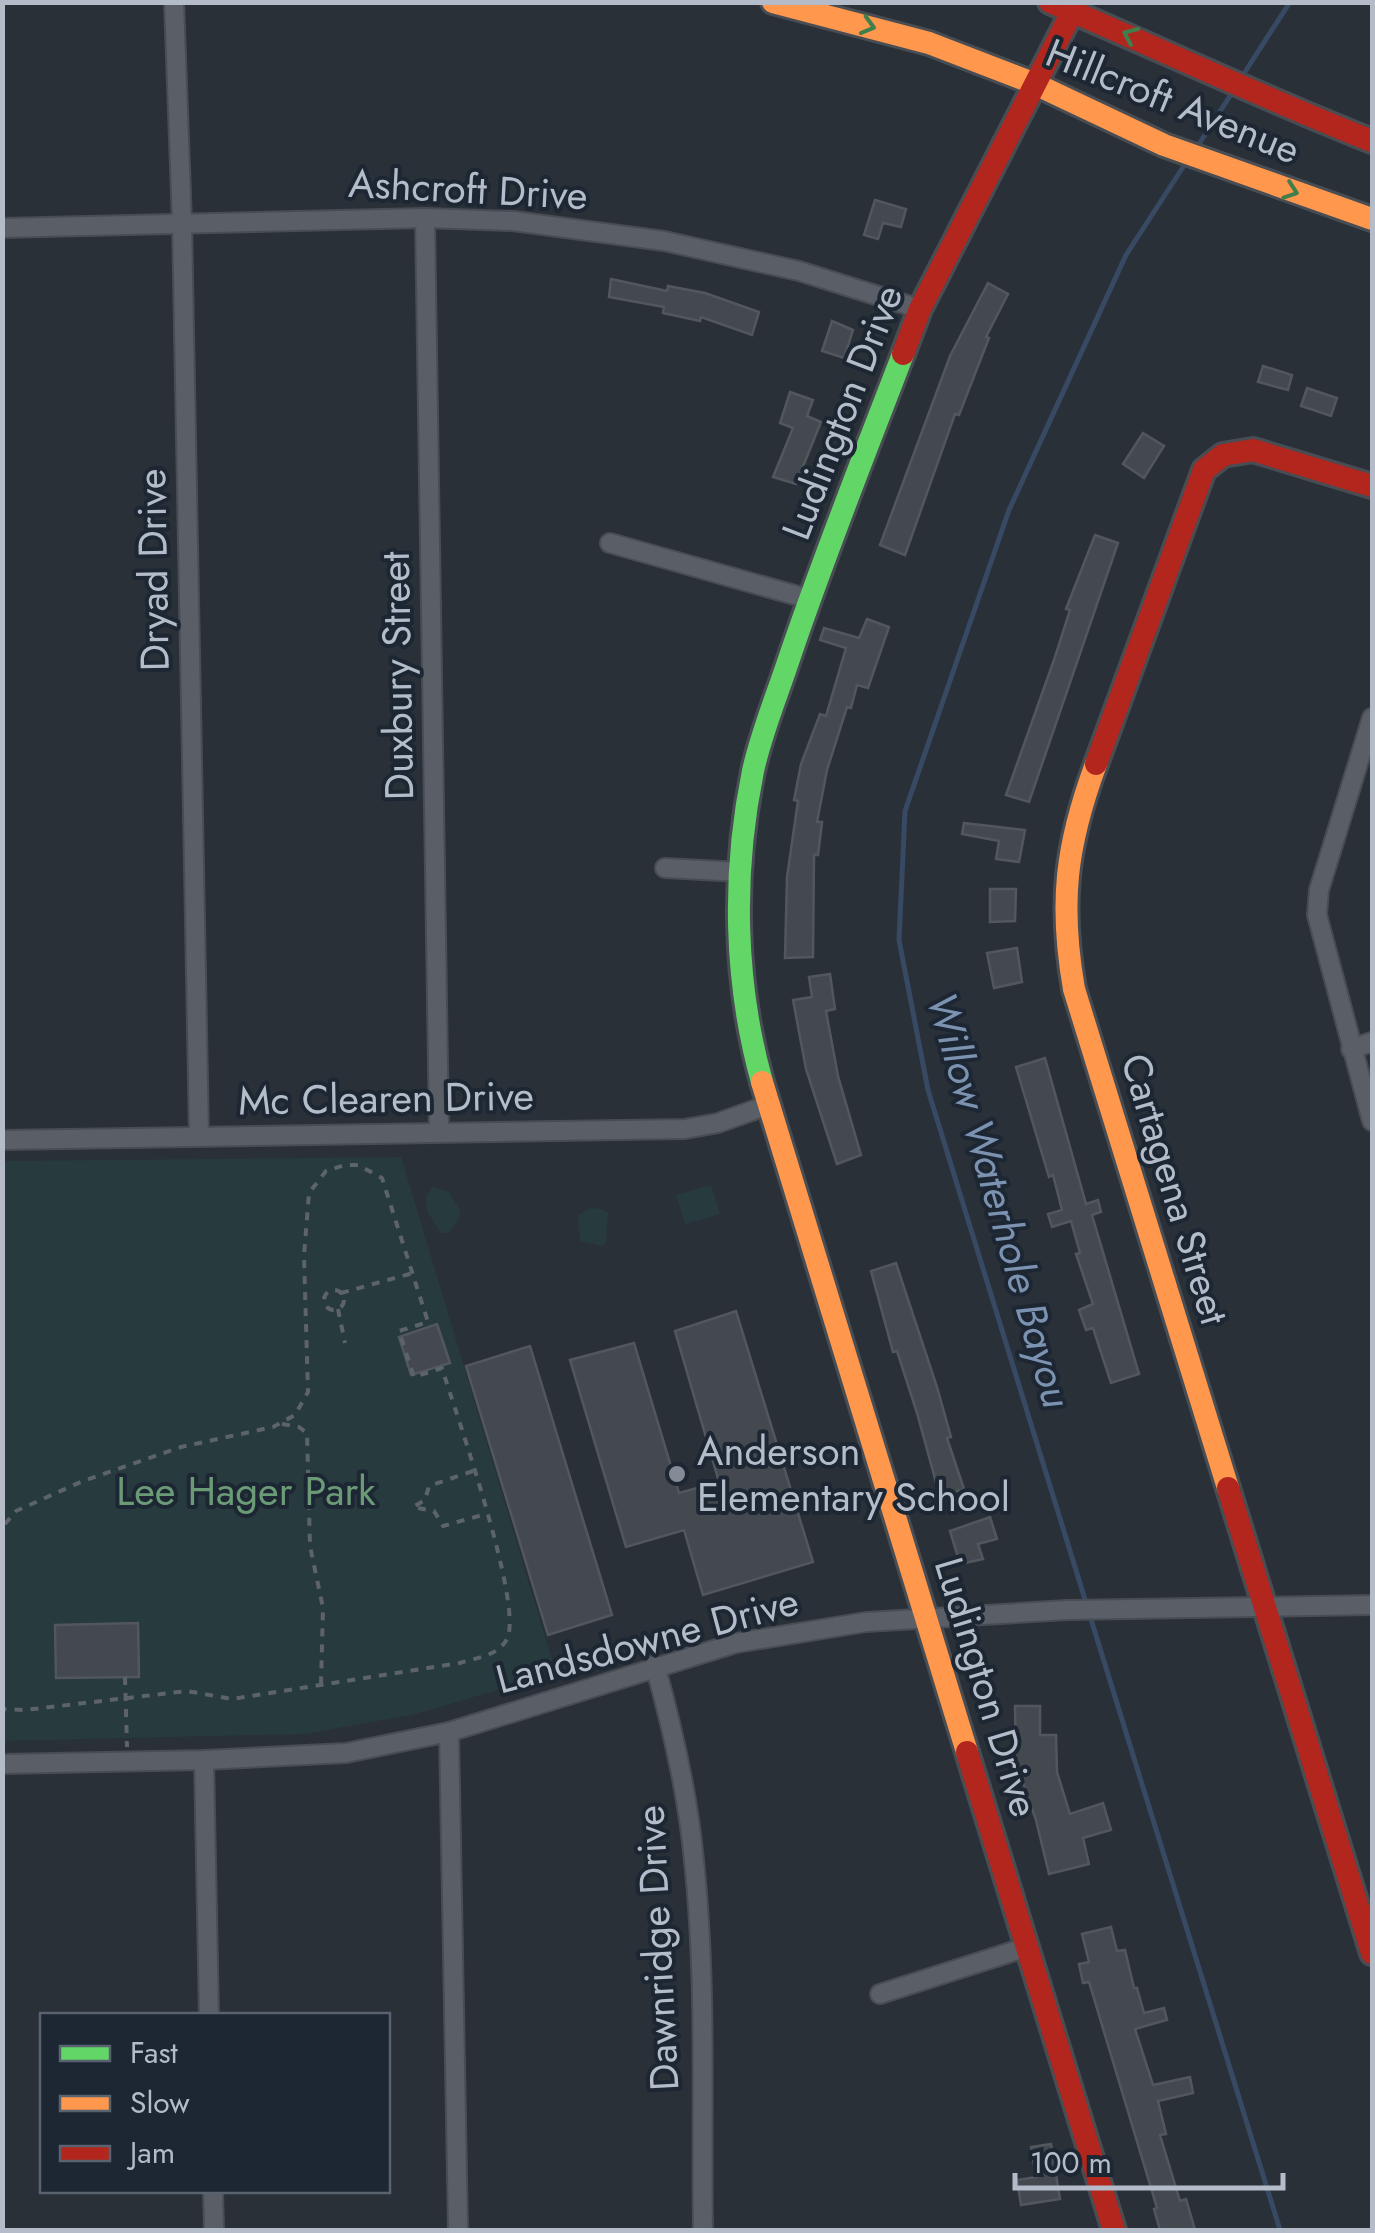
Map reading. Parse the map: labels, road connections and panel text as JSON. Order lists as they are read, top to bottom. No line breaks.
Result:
{"streets":{"street":["Hillcroft Avenue","Ashcroft Drive","Ludington Drive","Dryad Drive","Duxbury Street","Mc Clearen Drive","Cartagena Street","Landsdowne Drive","Dawnridge Drive"]},"crossings":[["Hillcroft Avenue","Ludington Drive"],["Ashcroft Drive","Ludington Drive"],["Ashcroft Drive","Dryad Drive"],["Ashcroft Drive","Duxbury Street"],["Ludington Drive","Mc Clearen Drive"],["Ludington Drive","Landsdowne Drive"],["Dryad Drive","Mc Clearen Drive"],["Duxbury Street","Mc Clearen Drive"],["Cartagena Street","Landsdowne Drive"],["Landsdowne Drive","Dawnridge Drive"]],"water":["Willow Waterhole Bayou"],"parks":["Lee Hager Park"],"places":["Anderson Elementary School"],"legend":["Fast","Slow","Jam"],"scale_bar":"100 m"}
